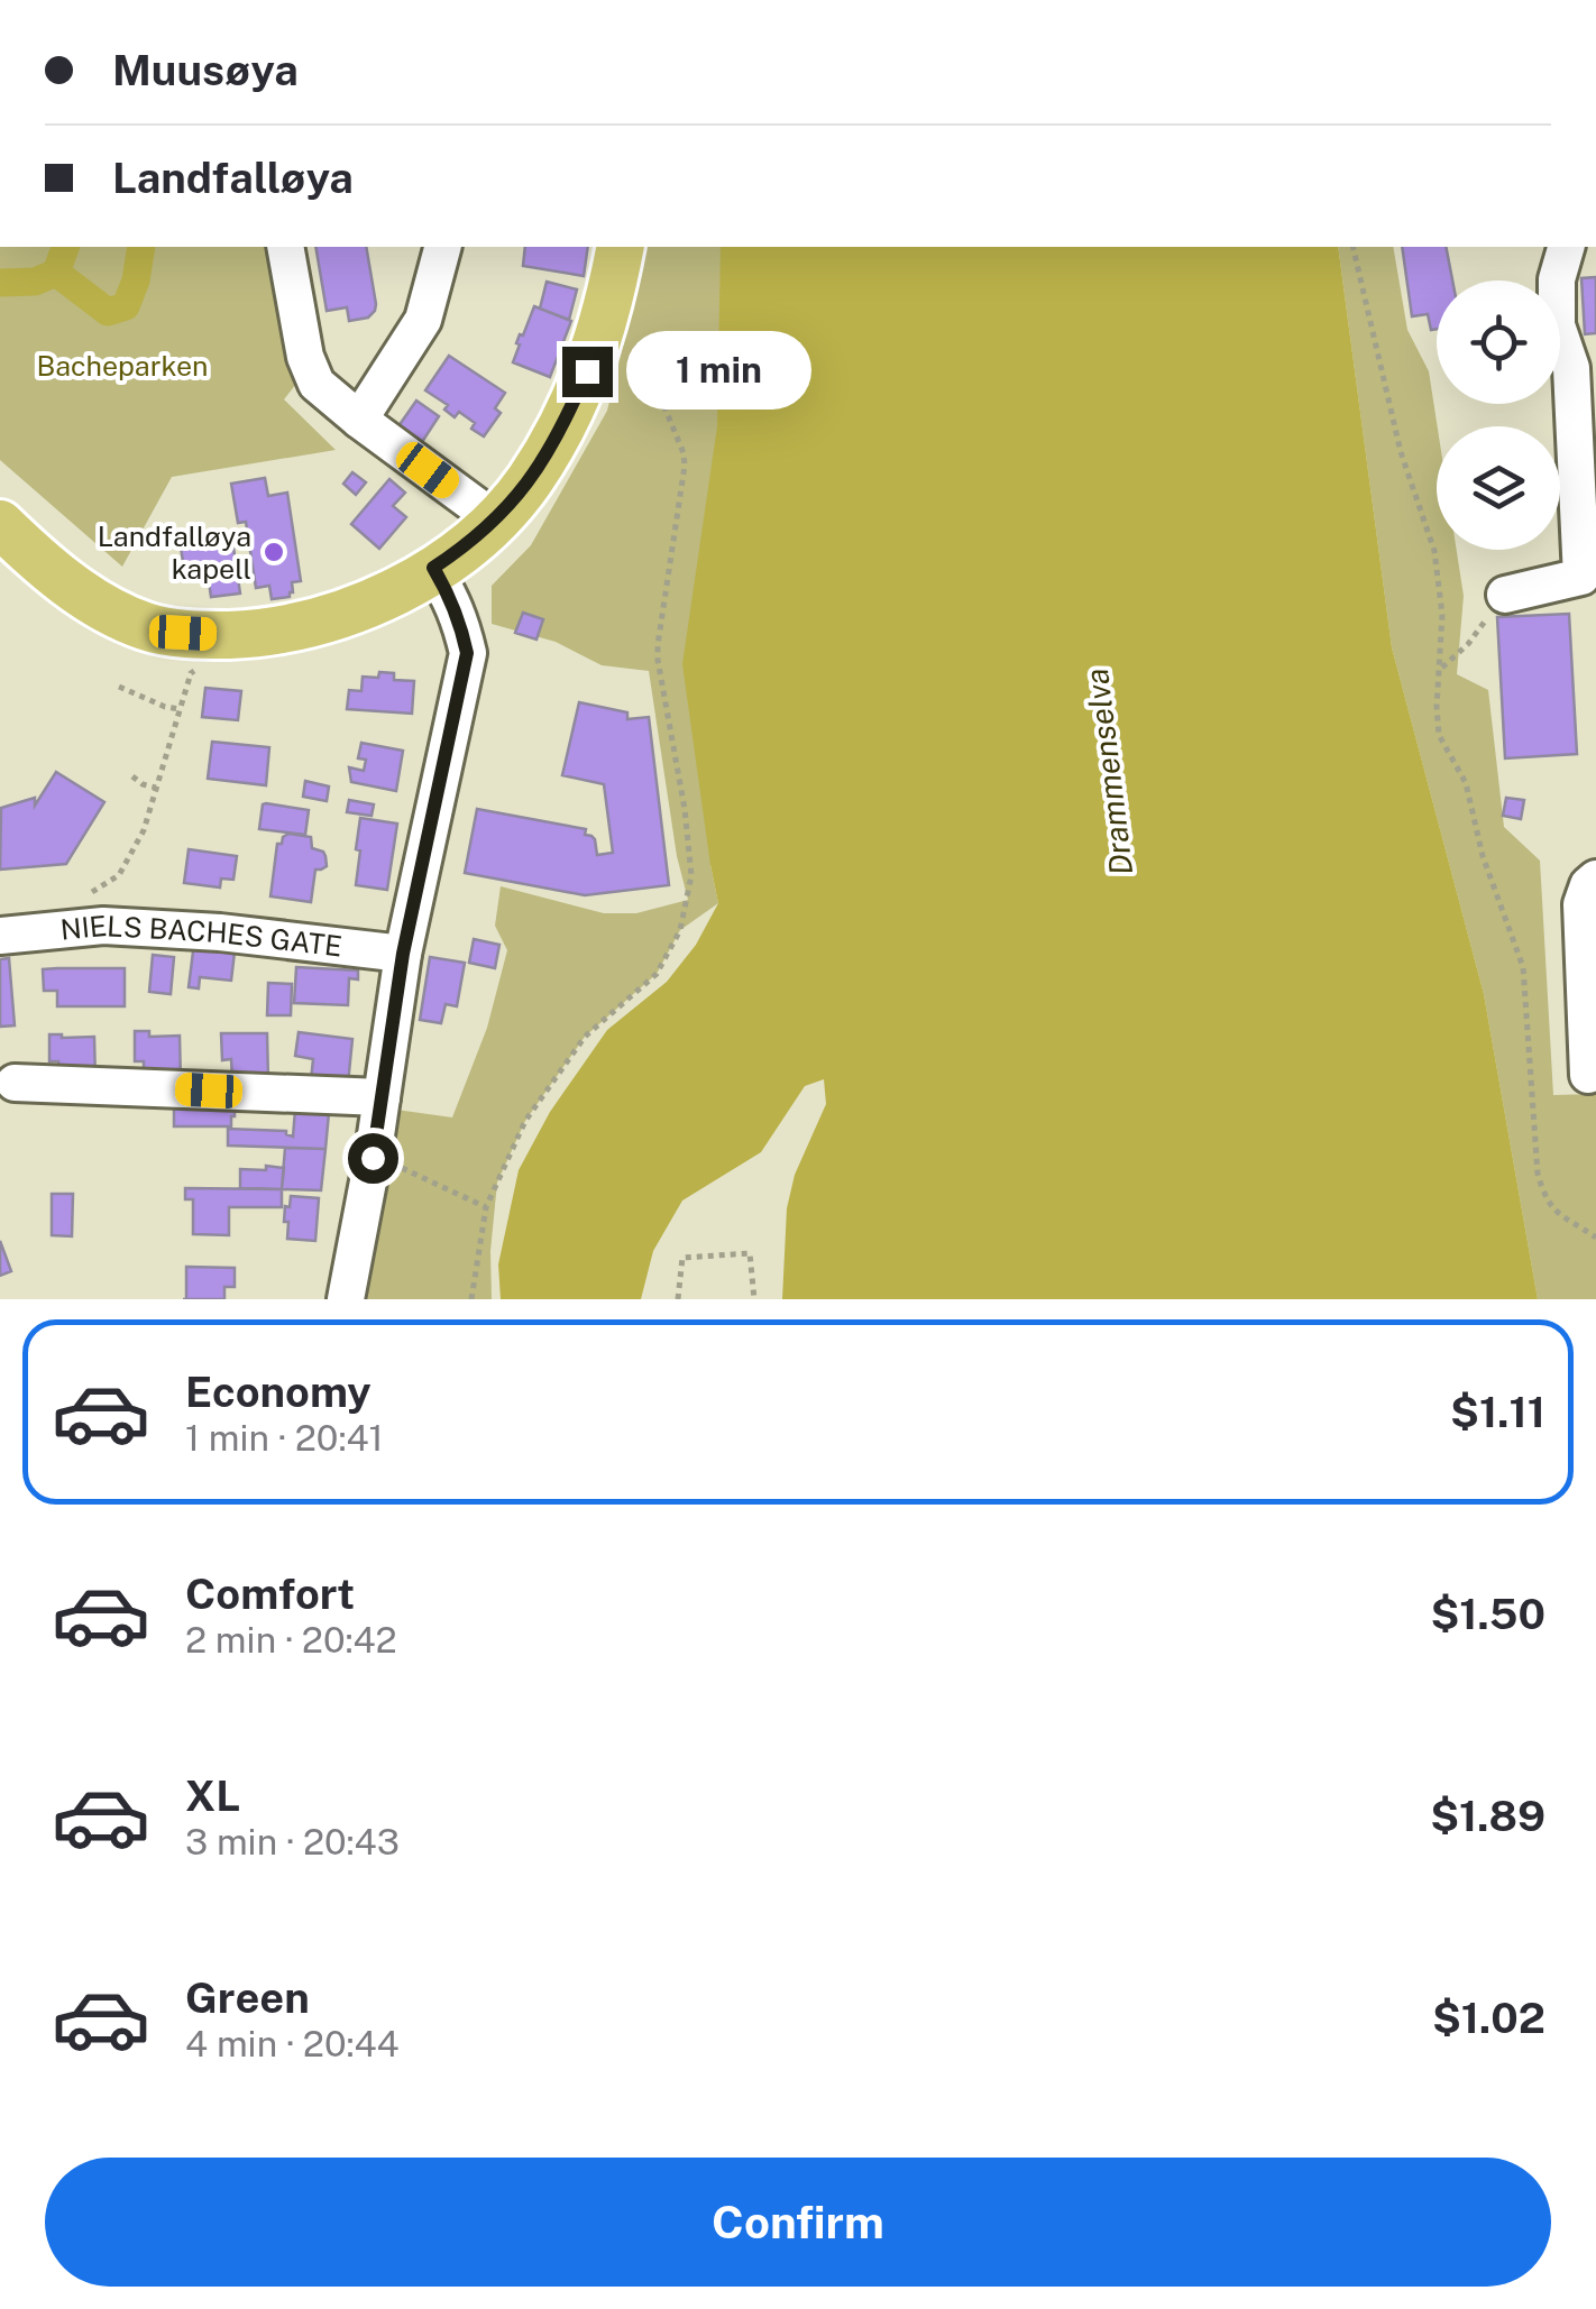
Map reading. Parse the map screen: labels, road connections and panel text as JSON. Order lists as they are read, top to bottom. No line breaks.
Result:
{"streets":{"street":["NIELS BACHES GATE"]},"water":["Drammenselva"],"parks":["Bacheparken"],"places":["Landfalløya kapell"],"page":{"banner":["Muusøya","Landfalløya"],"bubble":"1 min","list":[{"name":"Economy","note":"1 min · 20:41","value":"$1.11"},{"name":"Comfort","note":"2 min · 20:42","value":"$1.50"},{"name":"XL","note":"3 min · 20:43","value":"$1.89"},{"name":"Green","note":"4 min · 20:44","value":"$1.02"}],"buttons":"Confirm"}}
